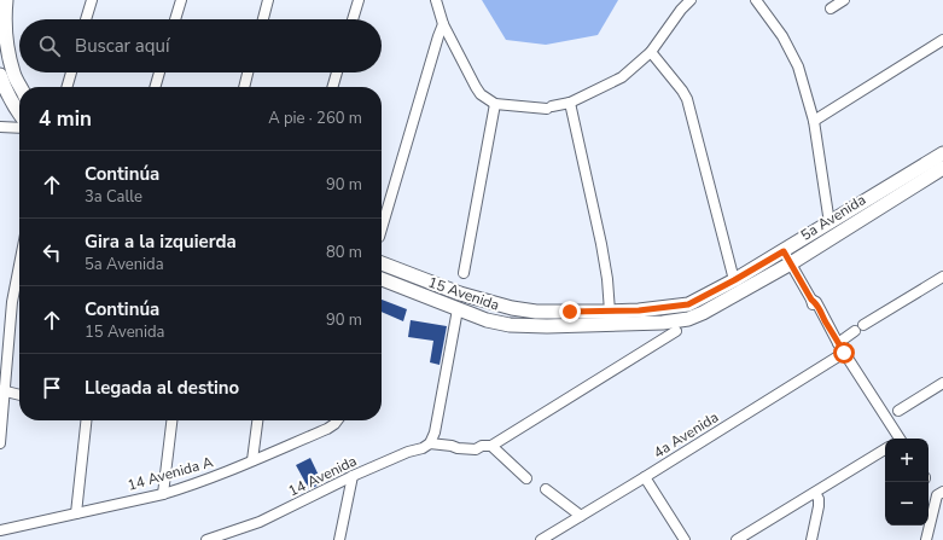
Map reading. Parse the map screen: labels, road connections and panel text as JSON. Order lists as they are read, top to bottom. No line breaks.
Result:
{"streets":{"main road":["5a Avenida","15 Avenida"],"street":["4a Avenida","14 Avenida A","14 Avenida"]},"crossings":[["5a Avenida","15 Avenida"]],"page":{"search":"Buscar aquí","heading":["4 min","A pie · 260 m"],"list":[["Continúa","3a Calle","90 m"],["Gira a la izquierda","5a Avenida","80 m"],["Continúa","15 Avenida","90 m"],"Llegada al destino"],"map_buttons":["+","−"]}}
